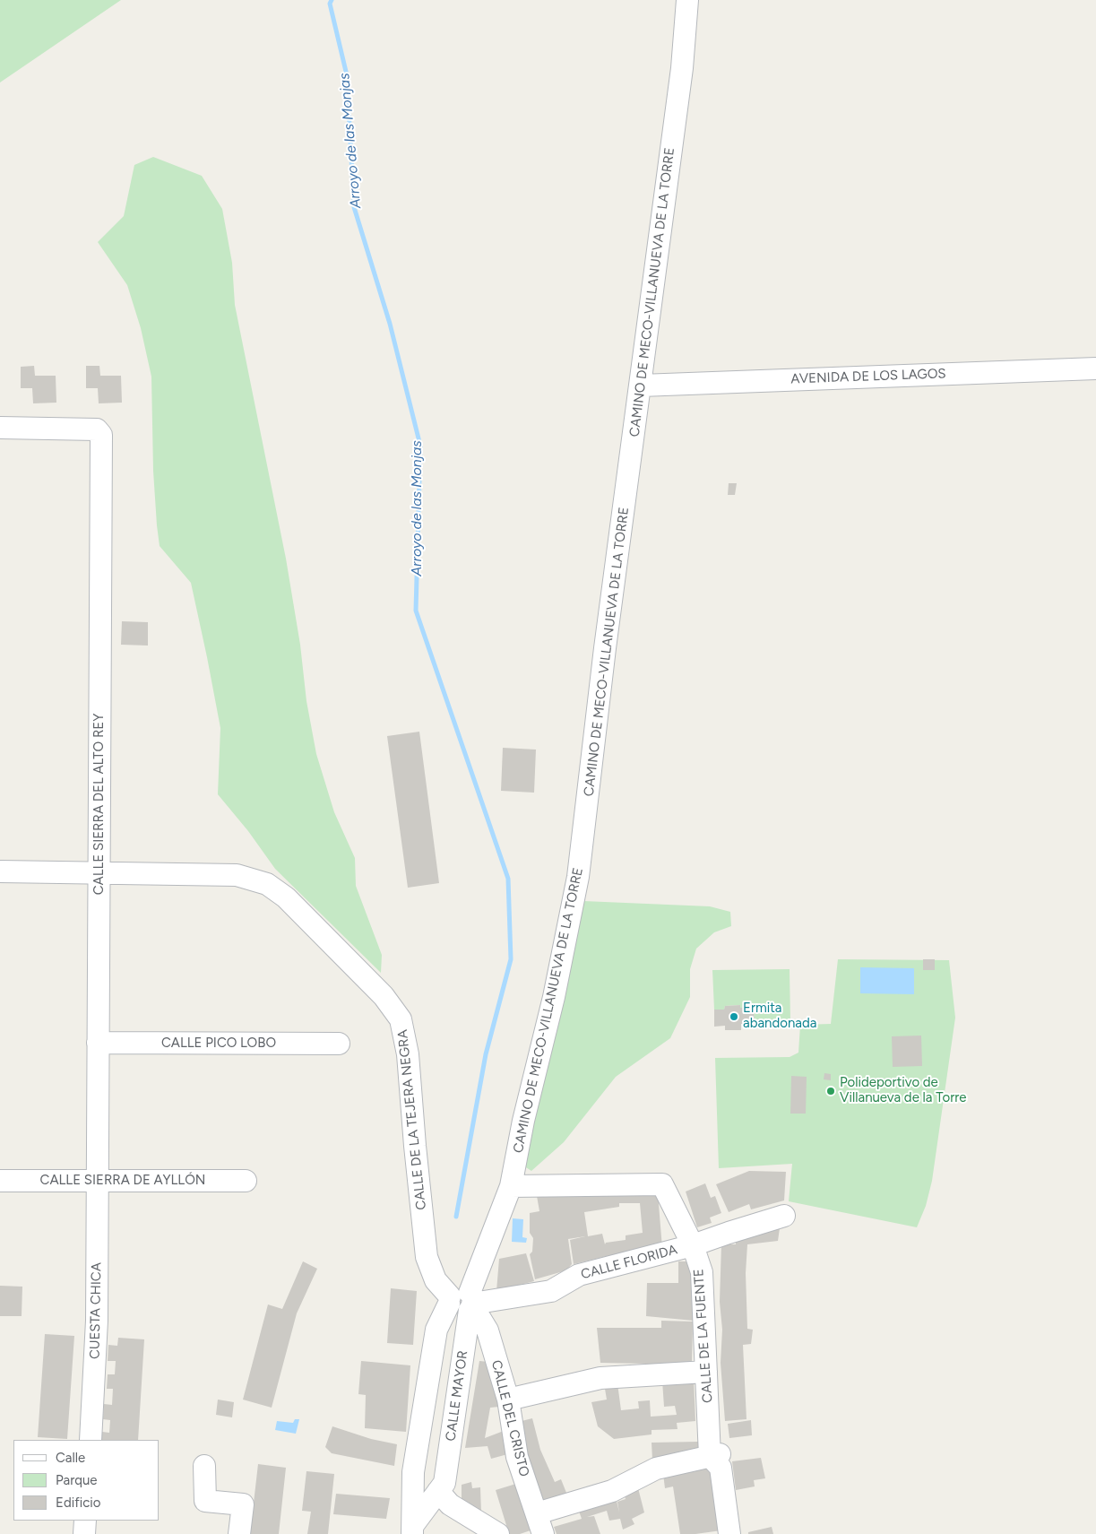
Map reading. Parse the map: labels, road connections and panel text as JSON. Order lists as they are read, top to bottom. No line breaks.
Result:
{"streets":{"street":["CAMINO DE MECO-VILLANUEVA DE LA TORRE","AVENIDA DE LOS LAGOS","CALLE SIERRA DEL ALTO REY","CALLE PICO LOBO","CALLE DE LA TEJERA NEGRA","CALLE SIERRA DE AYLLÓN","CALLE FLORIDA","CUESTA CHICA","CALLE DE LA FUENTE","CALLE MAYOR","CALLE DEL CRISTO"]},"crossings":[["CAMINO DE MECO-VILLANUEVA DE LA TORRE","AVENIDA DE LOS LAGOS"],["CAMINO DE MECO-VILLANUEVA DE LA TORRE","CALLE DE LA TEJERA NEGRA"],["CAMINO DE MECO-VILLANUEVA DE LA TORRE","CALLE FLORIDA"],["CAMINO DE MECO-VILLANUEVA DE LA TORRE","CALLE DE LA FUENTE"],["CAMINO DE MECO-VILLANUEVA DE LA TORRE","CALLE MAYOR"],["CAMINO DE MECO-VILLANUEVA DE LA TORRE","CALLE DEL CRISTO"],["CALLE SIERRA DEL ALTO REY","CALLE PICO LOBO"],["CALLE SIERRA DEL ALTO REY","CALLE DE LA TEJERA NEGRA"],["CALLE SIERRA DEL ALTO REY","CALLE SIERRA DE AYLLÓN"],["CALLE SIERRA DEL ALTO REY","CUESTA CHICA"],["CALLE DE LA TEJERA NEGRA","CALLE FLORIDA"],["CALLE DE LA TEJERA NEGRA","CALLE MAYOR"],["CALLE DE LA TEJERA NEGRA","CALLE DEL CRISTO"],["CALLE SIERRA DE AYLLÓN","CUESTA CHICA"],["CALLE FLORIDA","CALLE DE LA FUENTE"],["CALLE FLORIDA","CALLE MAYOR"],["CALLE FLORIDA","CALLE DEL CRISTO"],["CALLE MAYOR","CALLE DEL CRISTO"]],"water":["Arroyo de las Monjas"],"places":["Ermita abandonada","Polideportivo de Villanueva de la Torre"],"legend":["Calle","Parque","Edificio"]}
